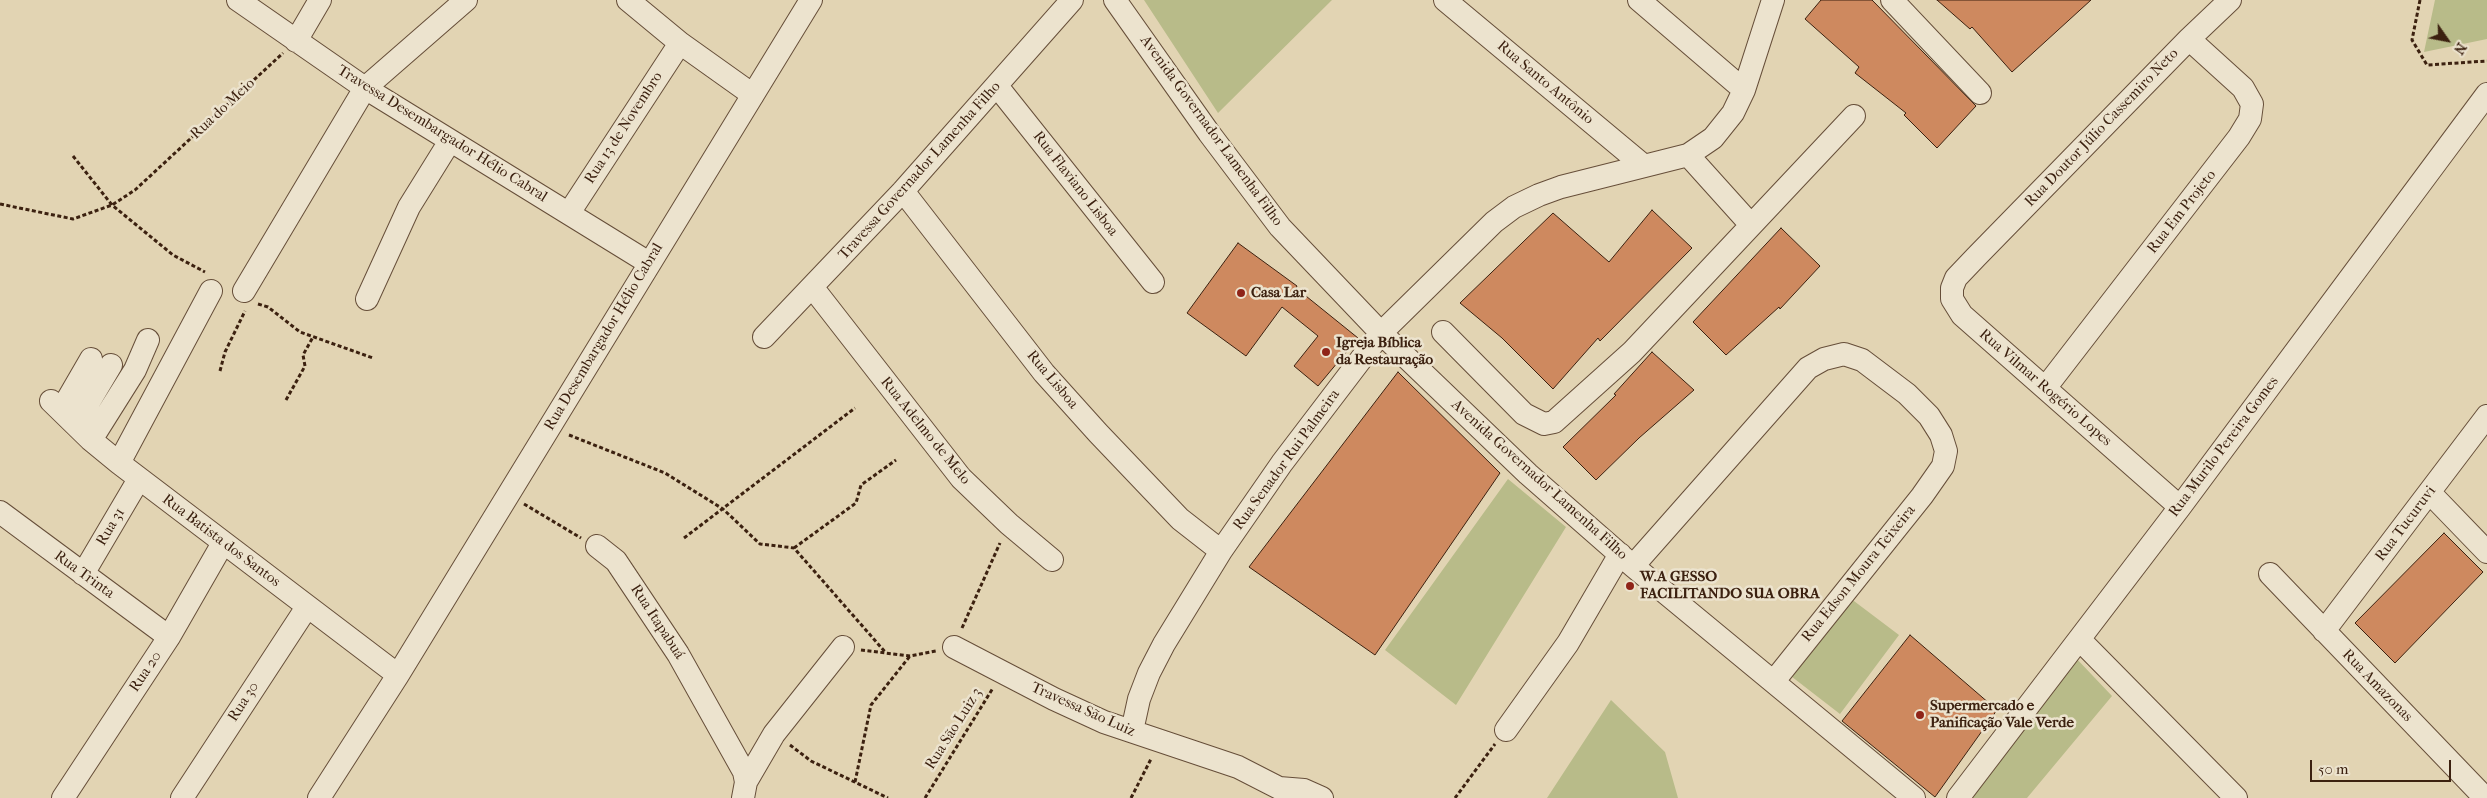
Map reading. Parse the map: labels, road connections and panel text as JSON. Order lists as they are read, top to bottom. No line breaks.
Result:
{"streets":{"street":["Rua Santo Antônio","Rua 13 de Novembro","Rua Doutor Júlio Cassemiro Neto","Avenida Governador Lamenha Filho","Travessa Desembargador Hélio Cabral","Travessa Governador Lamenha Filho","Rua Flaviano Lisboa","Rua Em Projeto","Rua Desembargador Hélio Cabral","Rua Lisboa","Rua Vilmar Rogério Lopes","Rua Adelmo de Melo","Rua Murilo Pereira Gomes","Rua Senador Rui Palmeira","Rua Tucuruvi","Rua 31","Rua Batista dos Santos","Rua Edson Moura Teixeira","Rua Trinta","Rua Itapabuá","Rua 20","Rua Amazonas","Rua 30","Travessa São Luiz"],"path":["Rua do Meio","Rua São Luiz 3"]},"crossings":[["Rua Santo Antônio","Rua Senador Rui Palmeira"],["Rua do Meio","Travessa Desembargador Hélio Cabral"],["Rua 13 de Novembro","Travessa Desembargador Hélio Cabral"],["Rua Doutor Júlio Cassemiro Neto","Rua Em Projeto"],["Rua Doutor Júlio Cassemiro Neto","Rua Vilmar Rogério Lopes"],["Avenida Governador Lamenha Filho","Rua Senador Rui Palmeira"],["Avenida Governador Lamenha Filho","Rua Edson Moura Teixeira"],["Travessa Desembargador Hélio Cabral","Rua Desembargador Hélio Cabral"],["Travessa Governador Lamenha Filho","Rua Flaviano Lisboa"],["Travessa Governador Lamenha Filho","Rua Lisboa"],["Travessa Governador Lamenha Filho","Rua Adelmo de Melo"],["Rua Em Projeto","Rua Vilmar Rogério Lopes"],["Rua Desembargador Hélio Cabral","Rua Batista dos Santos"],["Rua Lisboa","Rua Senador Rui Palmeira"],["Rua Vilmar Rogério Lopes","Rua Murilo Pereira Gomes"],["Rua Senador Rui Palmeira","Travessa São Luiz"],["Rua Tucuruvi","Rua Amazonas"],["Rua 31","Rua Batista dos Santos"],["Rua 31","Rua Trinta"],["Rua Batista dos Santos","Rua 20"],["Rua Batista dos Santos","Rua 30"],["Rua Trinta","Rua 20"],["Travessa São Luiz","Rua São Luiz 3"]],"places":["Casa Lar","Igreja Bíblica da Restauração","W.A GESSO FACILITANDO SUA OBRA","Supermercado e Panificação Vale Verde"],"scale_bar":"50 m","north":"bottom right"}
